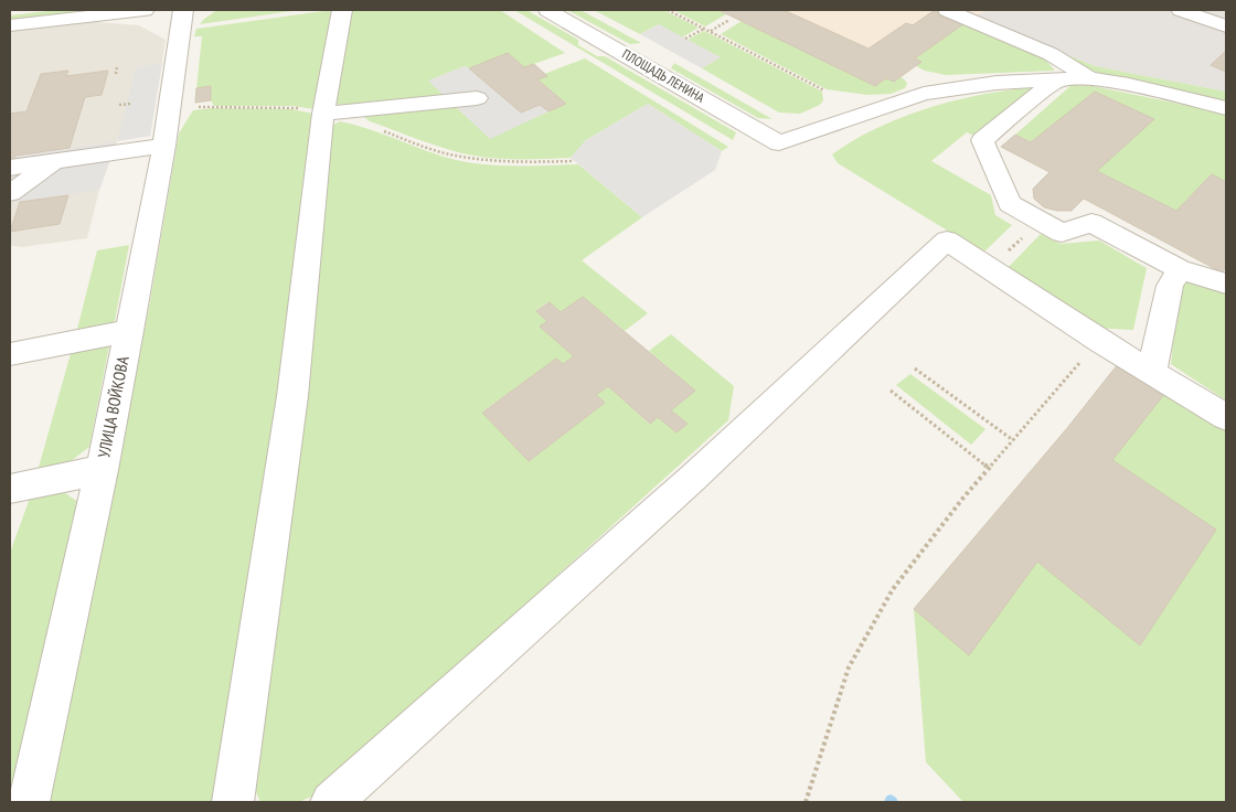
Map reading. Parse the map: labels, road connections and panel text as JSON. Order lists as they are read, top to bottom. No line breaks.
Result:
{"streets":{"street":["ПЛОЩАДЬ ЛЕНИНА","УЛИЦА ВОЙКОВА"]}}
